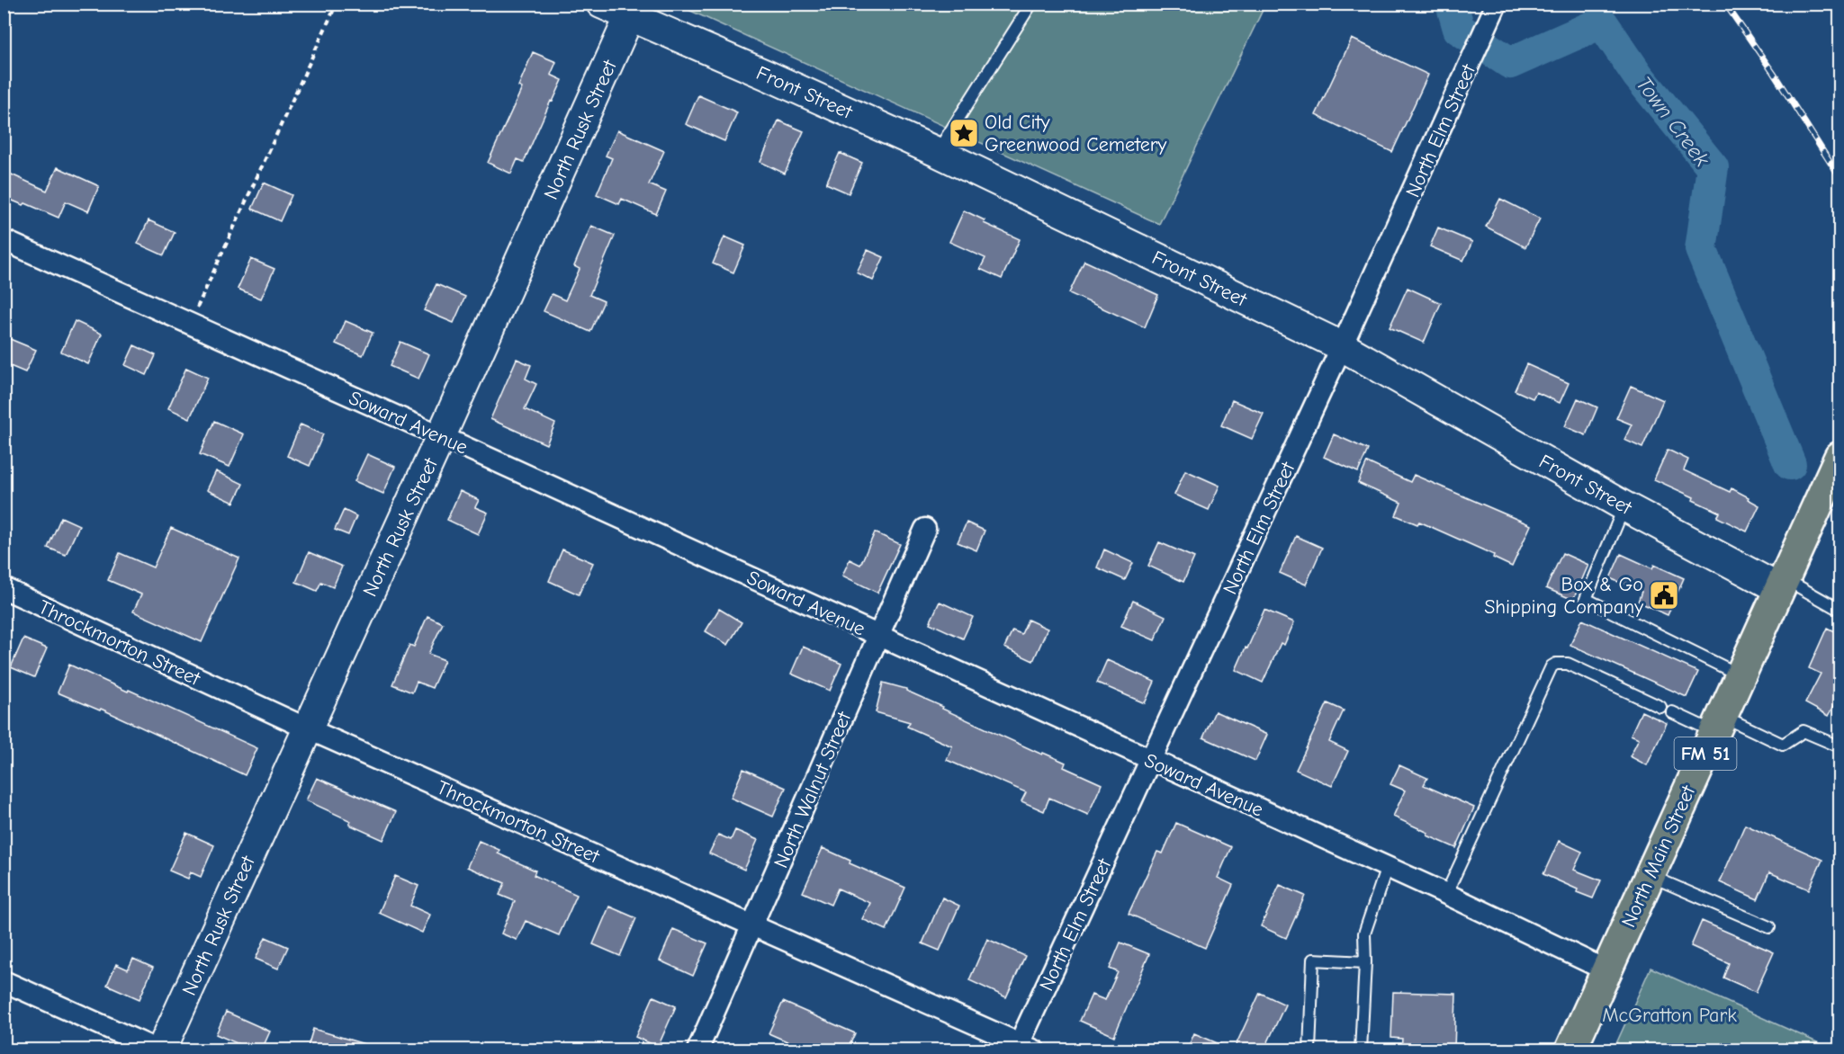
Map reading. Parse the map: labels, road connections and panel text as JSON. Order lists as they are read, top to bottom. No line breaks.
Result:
{"streets":{"main road":["FM 51","North Main Street"],"street":["Front Street","North Rusk Street","North Elm Street","Soward Avenue","Throckmorton Street","North Walnut Street"]},"crossings":[["Front Street","North Rusk Street"],["Front Street","North Elm Street"],["Front Street","North Main Street"],["North Rusk Street","Soward Avenue"],["North Rusk Street","Throckmorton Street"],["North Elm Street","Soward Avenue"],["North Elm Street","Throckmorton Street"],["Soward Avenue","North Walnut Street"],["Soward Avenue","North Main Street"],["Throckmorton Street","North Walnut Street"]],"water":["Town Creek"],"parks":["McGratton Park"],"places":{"place":["Old City Greenwood Cemetery"],"public building":["Box & Go Shipping Company"]}}
